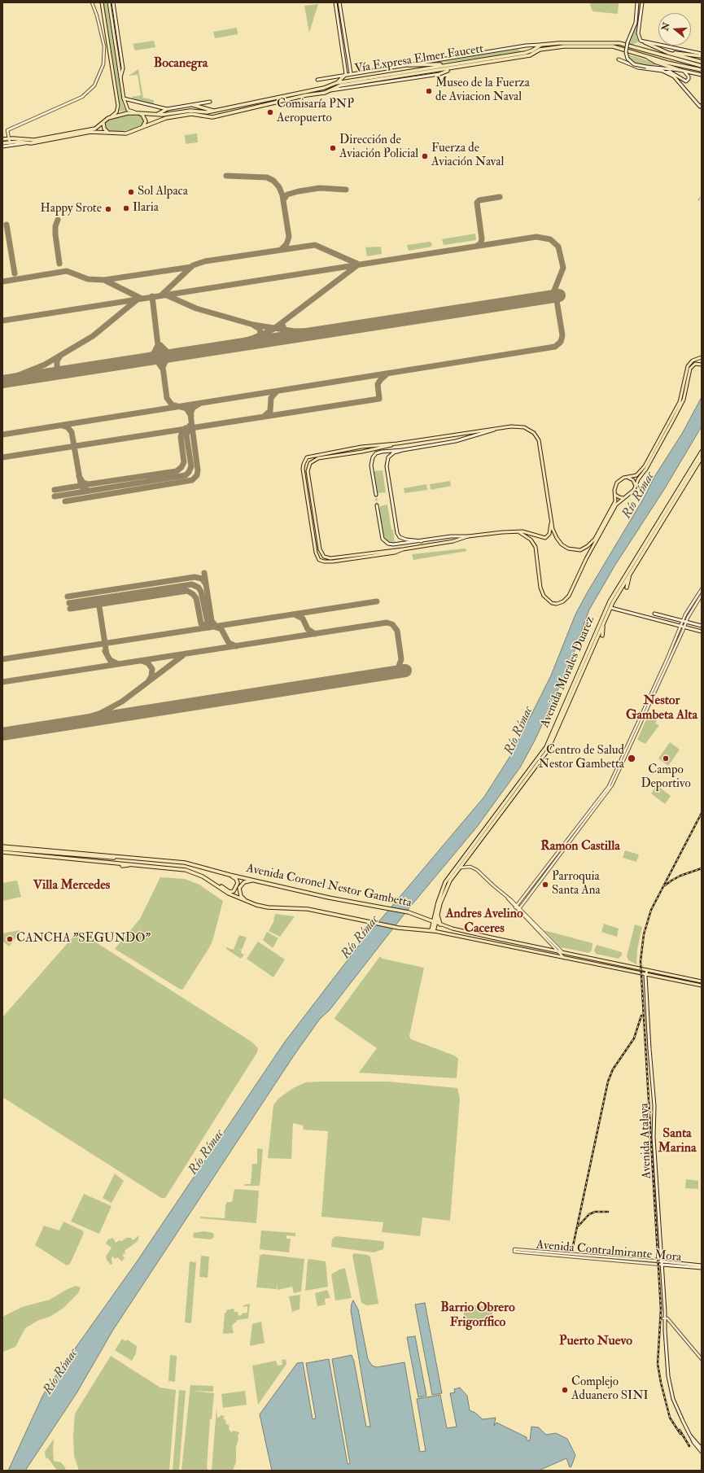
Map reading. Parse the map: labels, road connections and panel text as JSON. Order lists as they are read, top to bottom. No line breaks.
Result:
{"streets":{"highway":["Vía Expresa Elmer Faucett","Avenida Morales Duarez","Avenida Coronel Nestor Gambetta"],"main road":["Avenida Atalaya","Avenida Contralmirante Mora"]},"crossings":[["Avenida Morales Duarez","Avenida Coronel Nestor Gambetta"],["Avenida Coronel Nestor Gambetta","Avenida Atalaya"],["Avenida Atalaya","Avenida Contralmirante Mora"]],"districts":["Bocanegra","Nestor Gambeta Alta","Ramon Castilla","Villa Mercedes","Andres Avelino Caceres","Santa Marina","Barrio Obrero Frigorífico","Puerto Nuevo"],"water":["Río Rímac"],"places":["Museo de la Fuerza de Aviacion Naval","Comisaría PNP Aeropuerto","Dirección de Aviación Policial","Fuerza de Aviación Naval","Sol Alpaca","Ilaria","Happy Srote","Centro de Salud Nestor Gambetta","Campo Deportivo","Parroquia Santa Ana","CANCHA \"SEGUNDO\"","Complejo Aduanero SINI"],"north":"left"}
